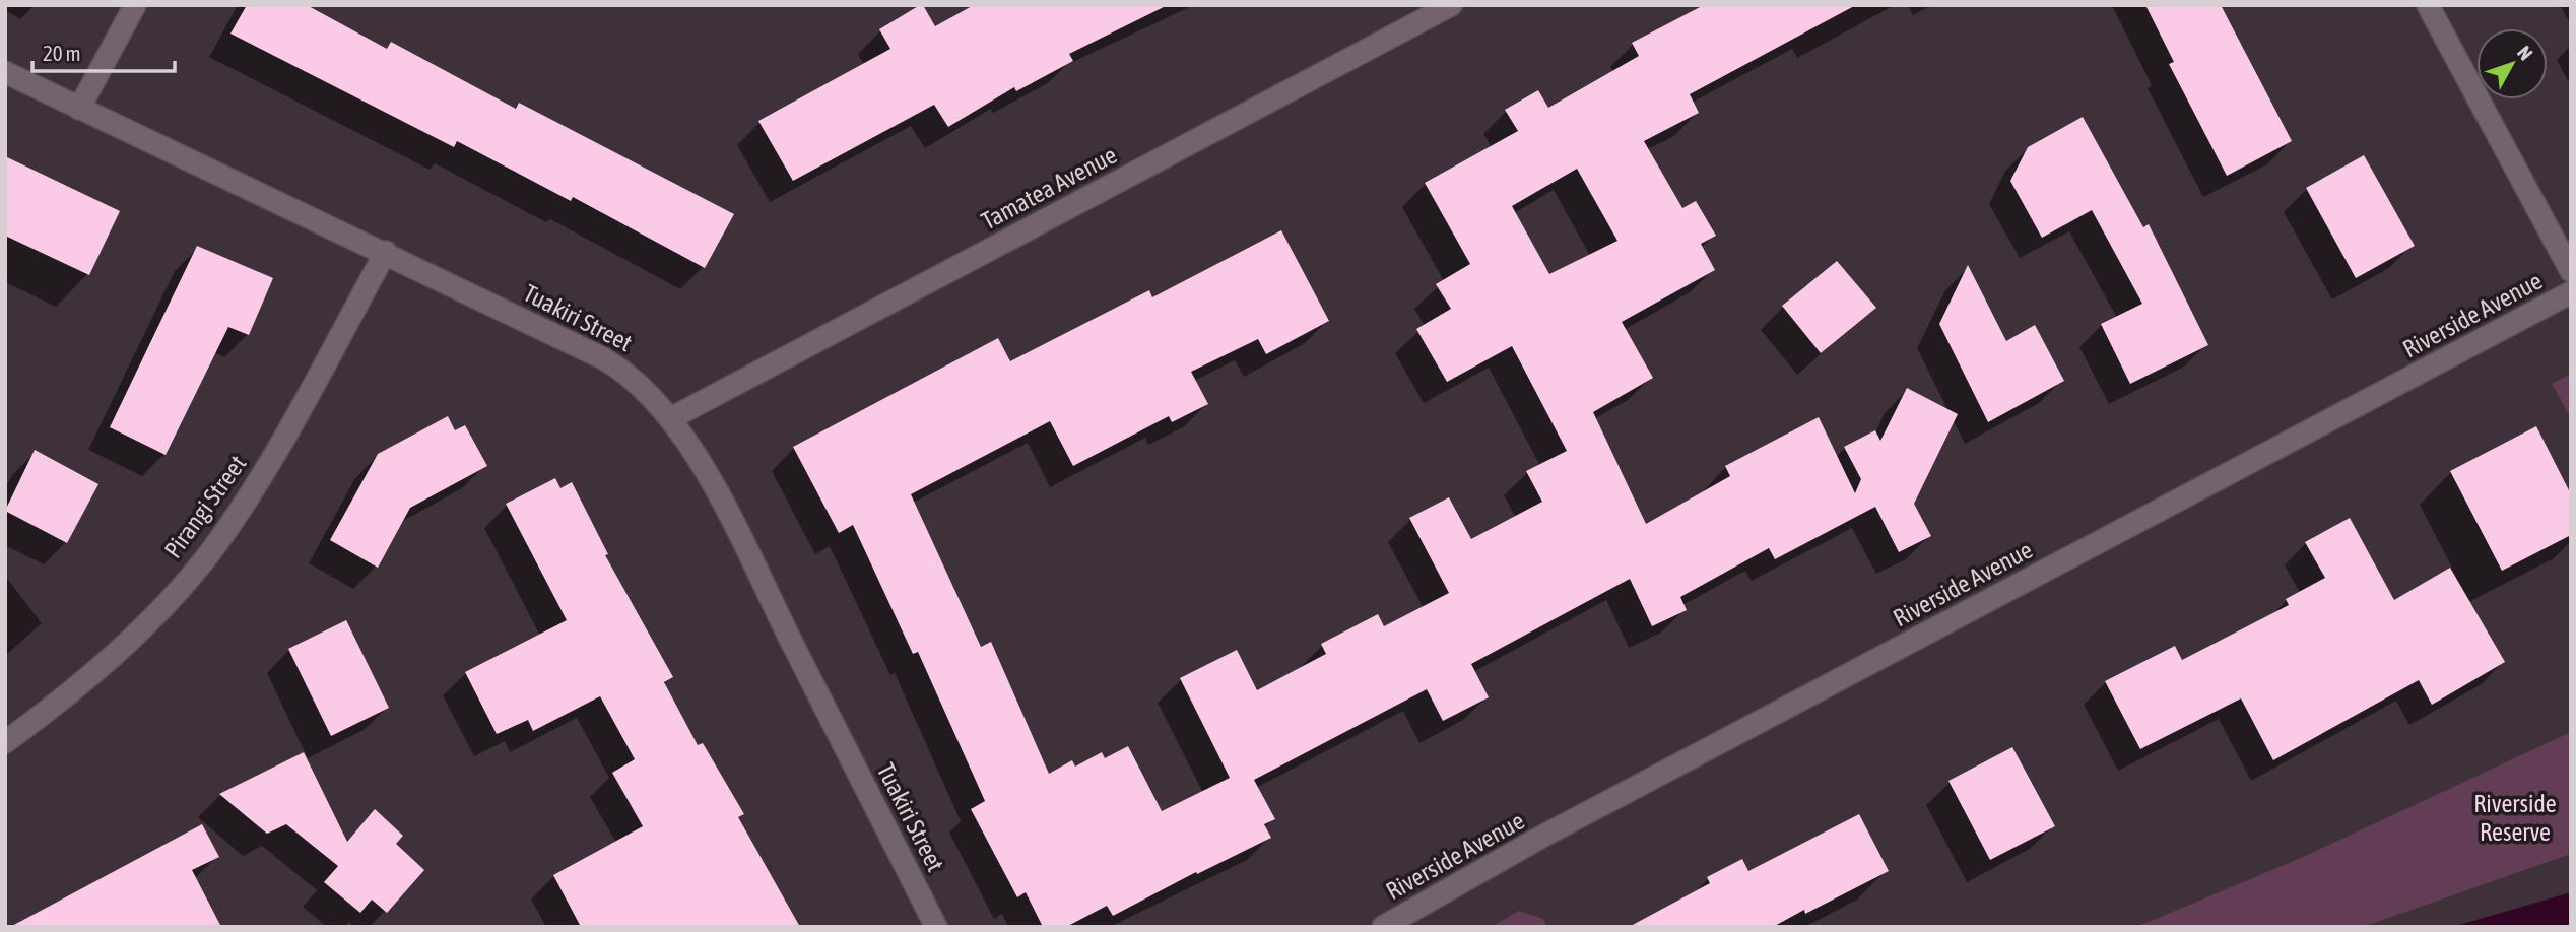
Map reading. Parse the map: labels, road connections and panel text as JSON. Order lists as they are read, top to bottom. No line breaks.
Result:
{"streets":{"street":["Tamatea Avenue","Riverside Avenue","Tuakiri Street","Pirangi Street"]},"crossings":[["Tamatea Avenue","Tuakiri Street"],["Tuakiri Street","Pirangi Street"]],"parks":["Riverside Reserve"],"scale_bar":"20 m","north":"top right"}
